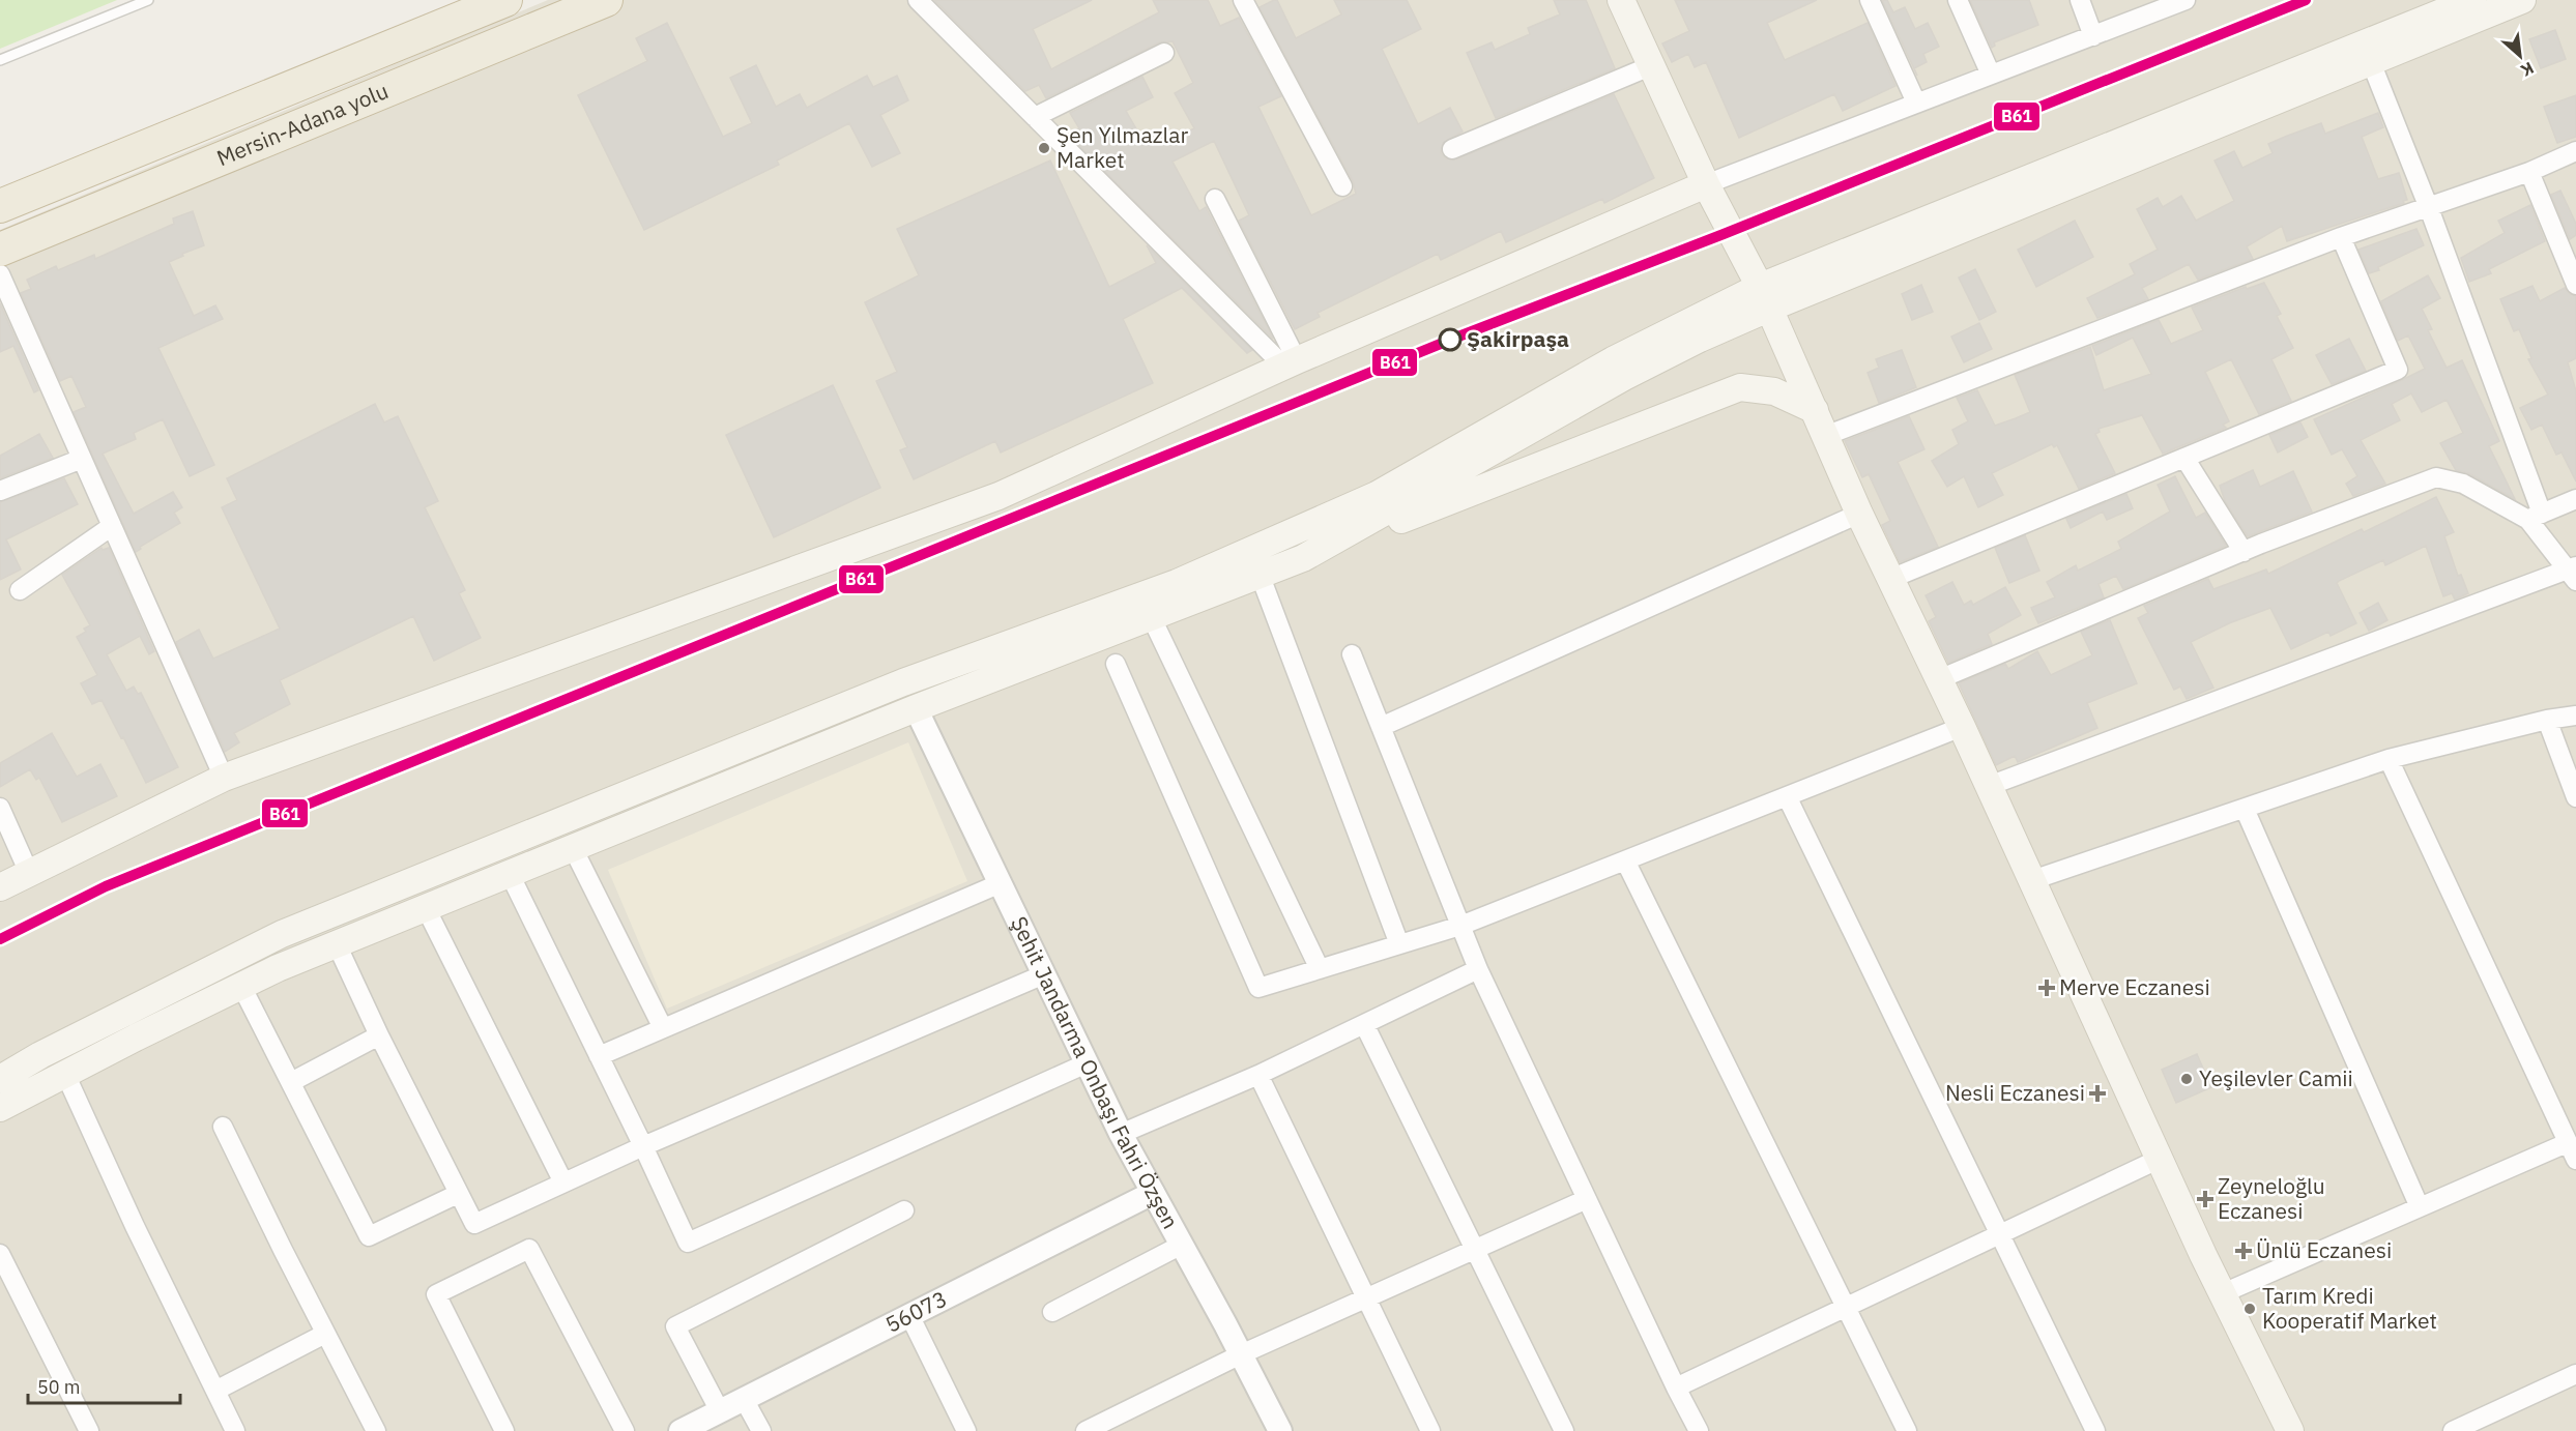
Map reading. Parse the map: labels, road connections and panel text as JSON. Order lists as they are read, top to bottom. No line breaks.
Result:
{"streets":{"highway":["Mersin-Adana yolu"],"street":["Şehit Jandarma Onbaşı Fahri Özşen","56073"]},"crossings":[["Şehit Jandarma Onbaşı Fahri Özşen","56073"]],"places":{"other":["Şen Yılmazlar Market","Şakirpaşa","Yeşilevler Camii","Tarım Kredi Kooperatif Market"],"health":["Merve Eczanesi","Nesli Eczanesi","Zeyneloğlu Eczanesi","Ünlü Eczanesi"]},"lines":["transit line B61"],"scale_bar":"50 m","north":"bottom right"}
